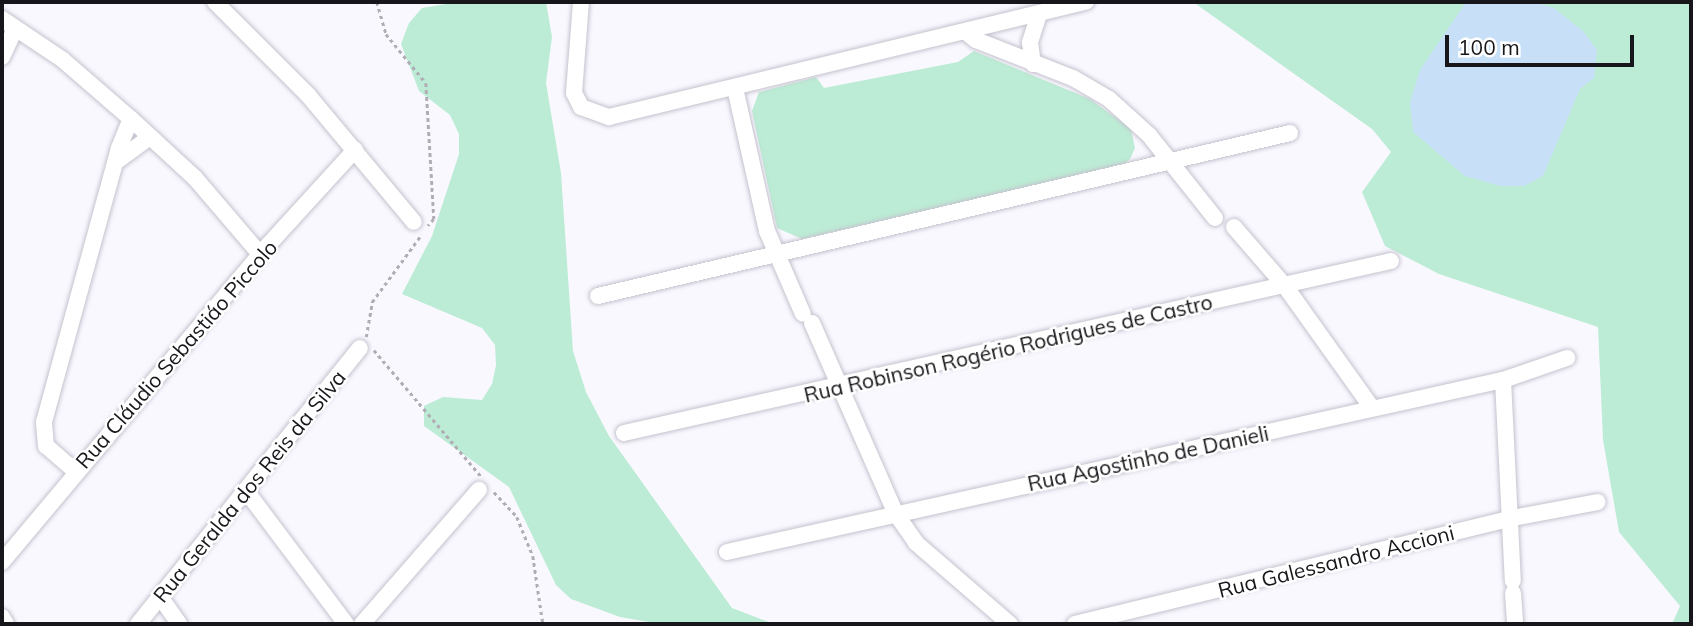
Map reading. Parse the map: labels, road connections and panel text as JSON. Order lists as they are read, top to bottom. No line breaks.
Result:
{"streets":{"street":["Rua Robinson Rogério Rodrigues de Castro","Rua Cláudio Sebastiáo Piccolo","Rua Agostinho de Danieli","Rua Geralda dos Reis da Silva","Rua Galessandro Accioni"]},"scale_bar":"100 m"}
